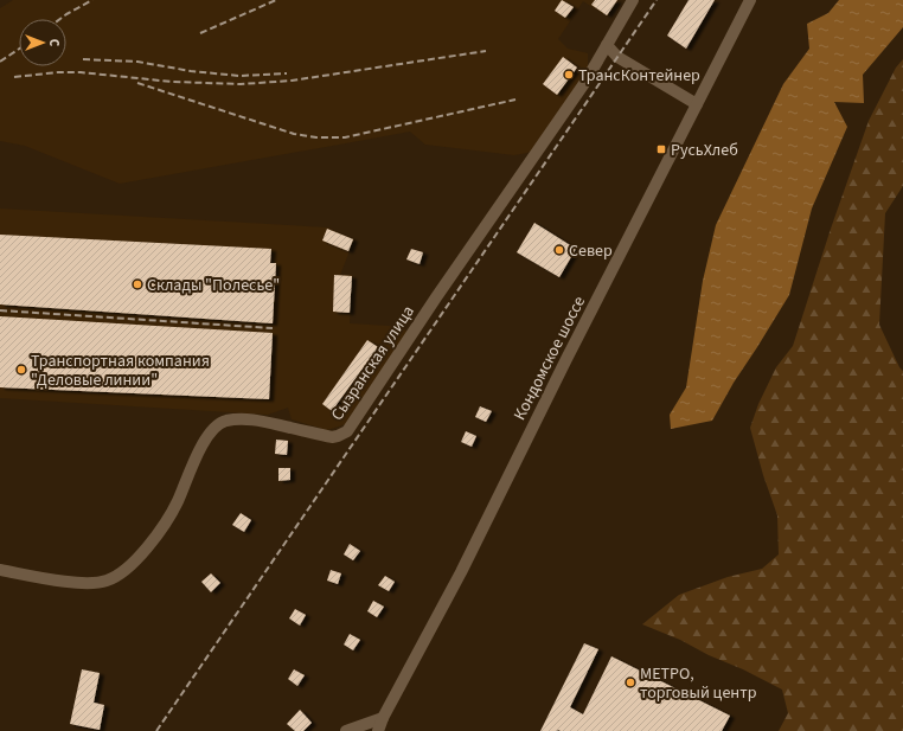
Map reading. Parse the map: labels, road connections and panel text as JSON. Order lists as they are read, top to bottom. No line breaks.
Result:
{"streets":{"street":["Кондомское шоссе","Сызранская улица"]},"places":{"other":["ТрансКонтейнер","Север","Склады \"Полесье\"","Транспортная компания \"Деловые линии\"","МЕТРО, торговый центр"],"transit":["РусьХлеб"]},"north":"right"}
